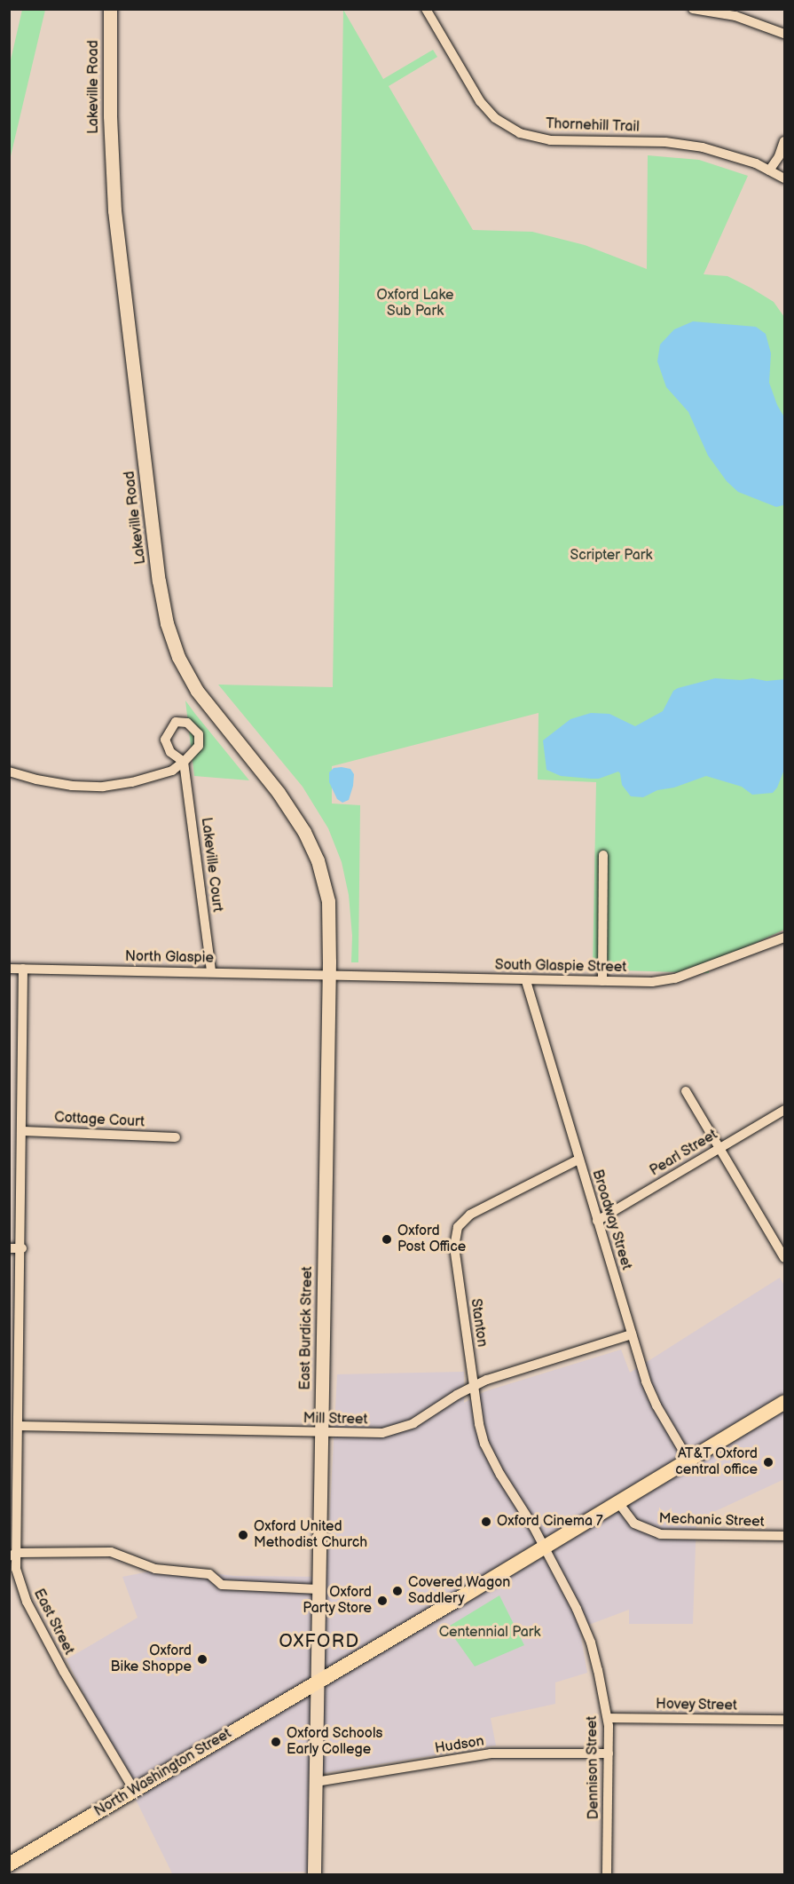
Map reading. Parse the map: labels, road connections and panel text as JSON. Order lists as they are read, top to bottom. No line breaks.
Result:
{"streets":{"main road":["Lakeville Road","East Burdick Street","North Washington Street"],"street":["Thornehill Trail","Lakeville Court","North Glaspie","South Glaspie Street","Cottage Court","Pearl Street","Broadway Street","Stanton","Mill Street","Mechanic Street","East Street","Hovey Street","Hudson","Dennison Street"]},"crossings":[["Lakeville Road","North Glaspie"],["Lakeville Road","South Glaspie Street"],["Lakeville Road","East Burdick Street"],["Lakeville Court","North Glaspie"],["North Glaspie","South Glaspie Street"],["North Glaspie","East Burdick Street"],["North Glaspie","East Street"],["South Glaspie Street","Broadway Street"],["South Glaspie Street","East Burdick Street"],["Cottage Court","East Street"],["Pearl Street","Broadway Street"],["Broadway Street","Stanton"],["Broadway Street","Mill Street"],["Broadway Street","North Washington Street"],["Stanton","Mill Street"],["Stanton","Dennison Street"],["Stanton","North Washington Street"],["East Burdick Street","Mill Street"],["East Burdick Street","Hudson"],["East Burdick Street","North Washington Street"],["Mill Street","East Street"],["Mechanic Street","North Washington Street"],["East Street","North Washington Street"],["Hovey Street","Dennison Street"],["Hudson","Dennison Street"],["Dennison Street","North Washington Street"]],"districts":["OXFORD"],"parks":["Oxford Lake Sub Park","Scripter Park","Centennial Park"],"places":["Oxford Post Office","AT&T Oxford central office","Oxford Cinema 7","Oxford United Methodist Church","Covered Wagon Saddlery","Oxford Party Store","Oxford Bike Shoppe","Oxford Schools Early College"]}
